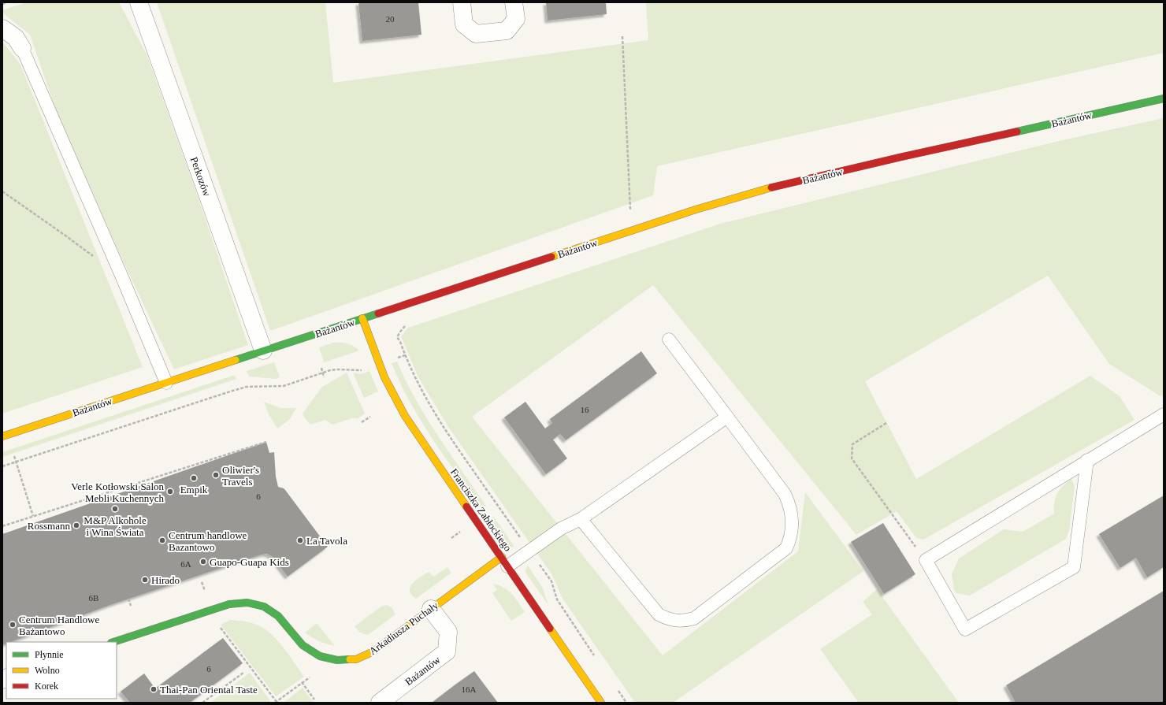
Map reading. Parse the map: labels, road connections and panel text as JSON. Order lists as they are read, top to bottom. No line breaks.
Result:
{"streets":{"street":["Bażantów","Perkozów","Franciszka Zabłockiego","Arkadiusza Puchały"]},"crossings":[["Bażantów","Perkozów"],["Bażantów","Franciszka Zabłockiego"],["Bażantów","Arkadiusza Puchały"],["Franciszka Zabłockiego","Arkadiusza Puchały"]],"places":["Oliwier's Travels","Empik","Verle Kotłowski Salon Mebli Kuchennych","M&P Alkohole i Wina Świata","Rossmann","Centrum handlowe Bazantowo","La Tavola","Guapo-Guapa Kids","Hirado","Centrum Handlowe Bażantowo","Thai-Pan Oriental Taste"],"house_numbers":["20","16","6","6A","6B","6","16A"],"legend":["Płynnie","Wolno","Korek"]}
